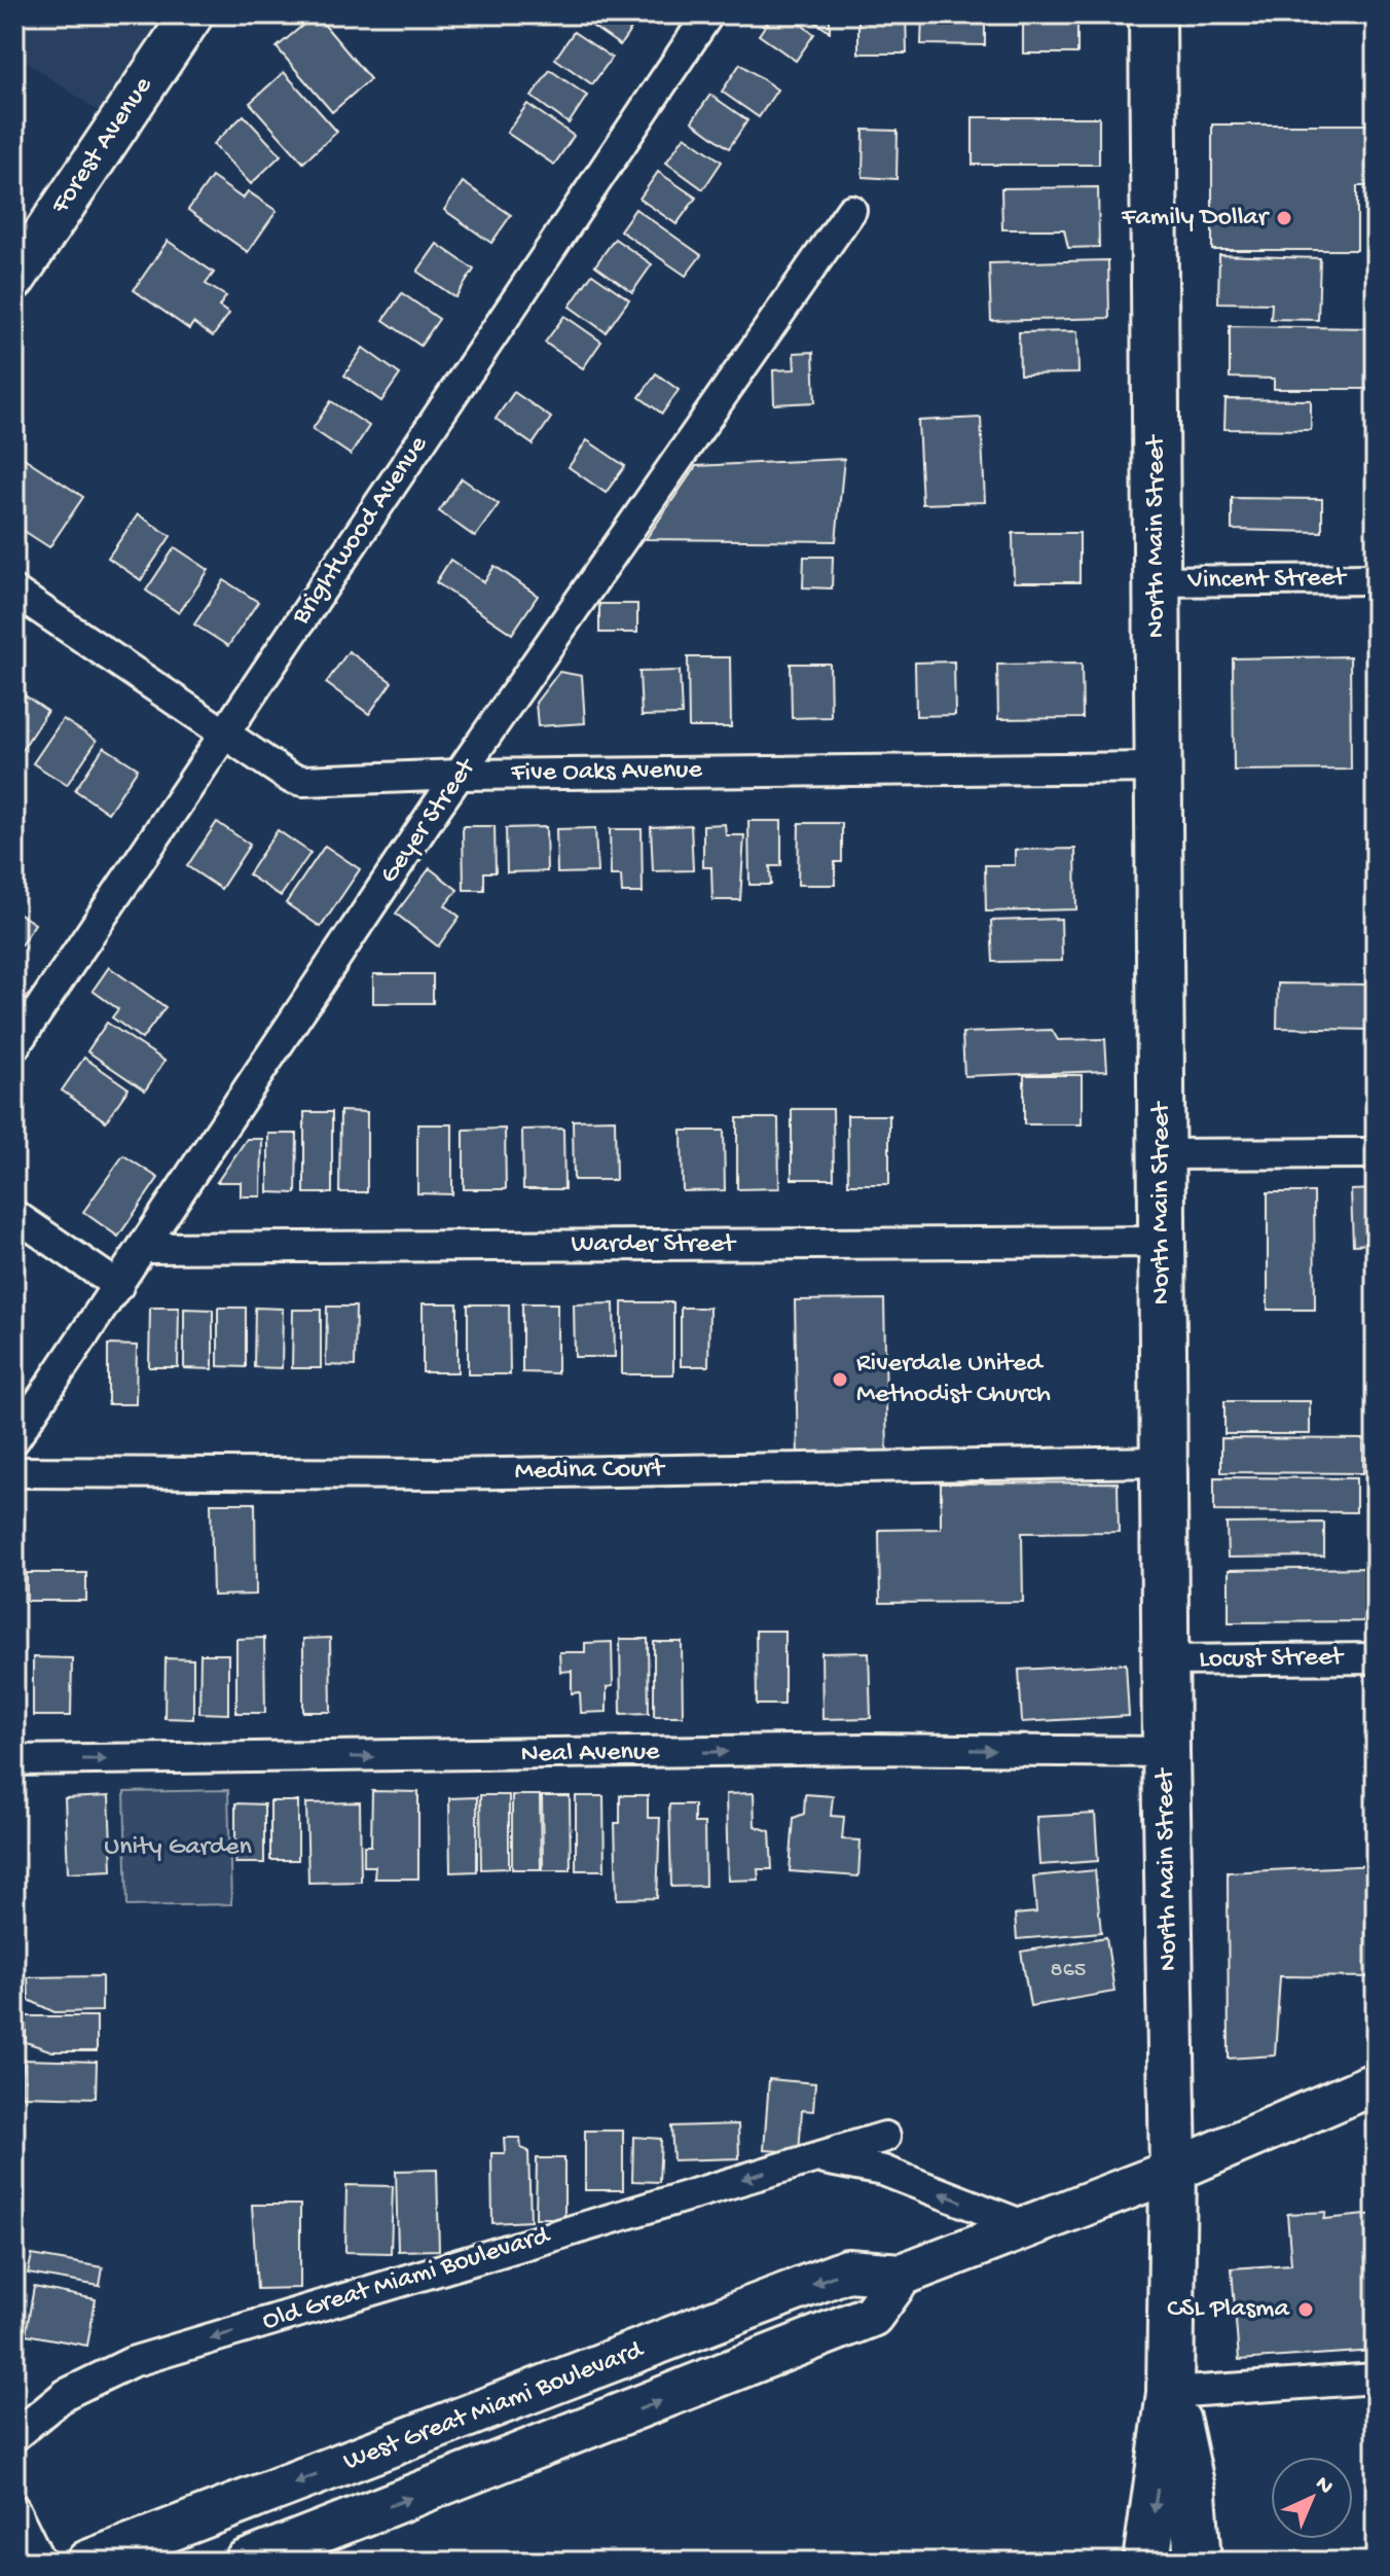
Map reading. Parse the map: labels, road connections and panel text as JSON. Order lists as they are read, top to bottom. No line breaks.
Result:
{"streets":{"main road":["Forest Avenue","North Main Street","West Great Miami Boulevard"],"street":["Brightwood Avenue","Vincent Street","Five Oaks Avenue","Geyer Street","Warder Street","Medina Court","Locust Street","Neal Avenue","Old Great Miami Boulevard"]},"crossings":[["Brightwood Avenue","Five Oaks Avenue"],["North Main Street","Vincent Street"],["North Main Street","Five Oaks Avenue"],["North Main Street","Warder Street"],["North Main Street","Medina Court"],["North Main Street","Locust Street"],["North Main Street","Neal Avenue"],["North Main Street","West Great Miami Boulevard"],["Five Oaks Avenue","Geyer Street"],["Geyer Street","Warder Street"],["Old Great Miami Boulevard","West Great Miami Boulevard"]],"one_way":["Neal Avenue","Old Great Miami Boulevard"],"parks":["Unity Garden"],"places":["Family Dollar","Riverdale United Methodist Church","CSL Plasma"],"house_numbers":["865"],"north":"top right"}
